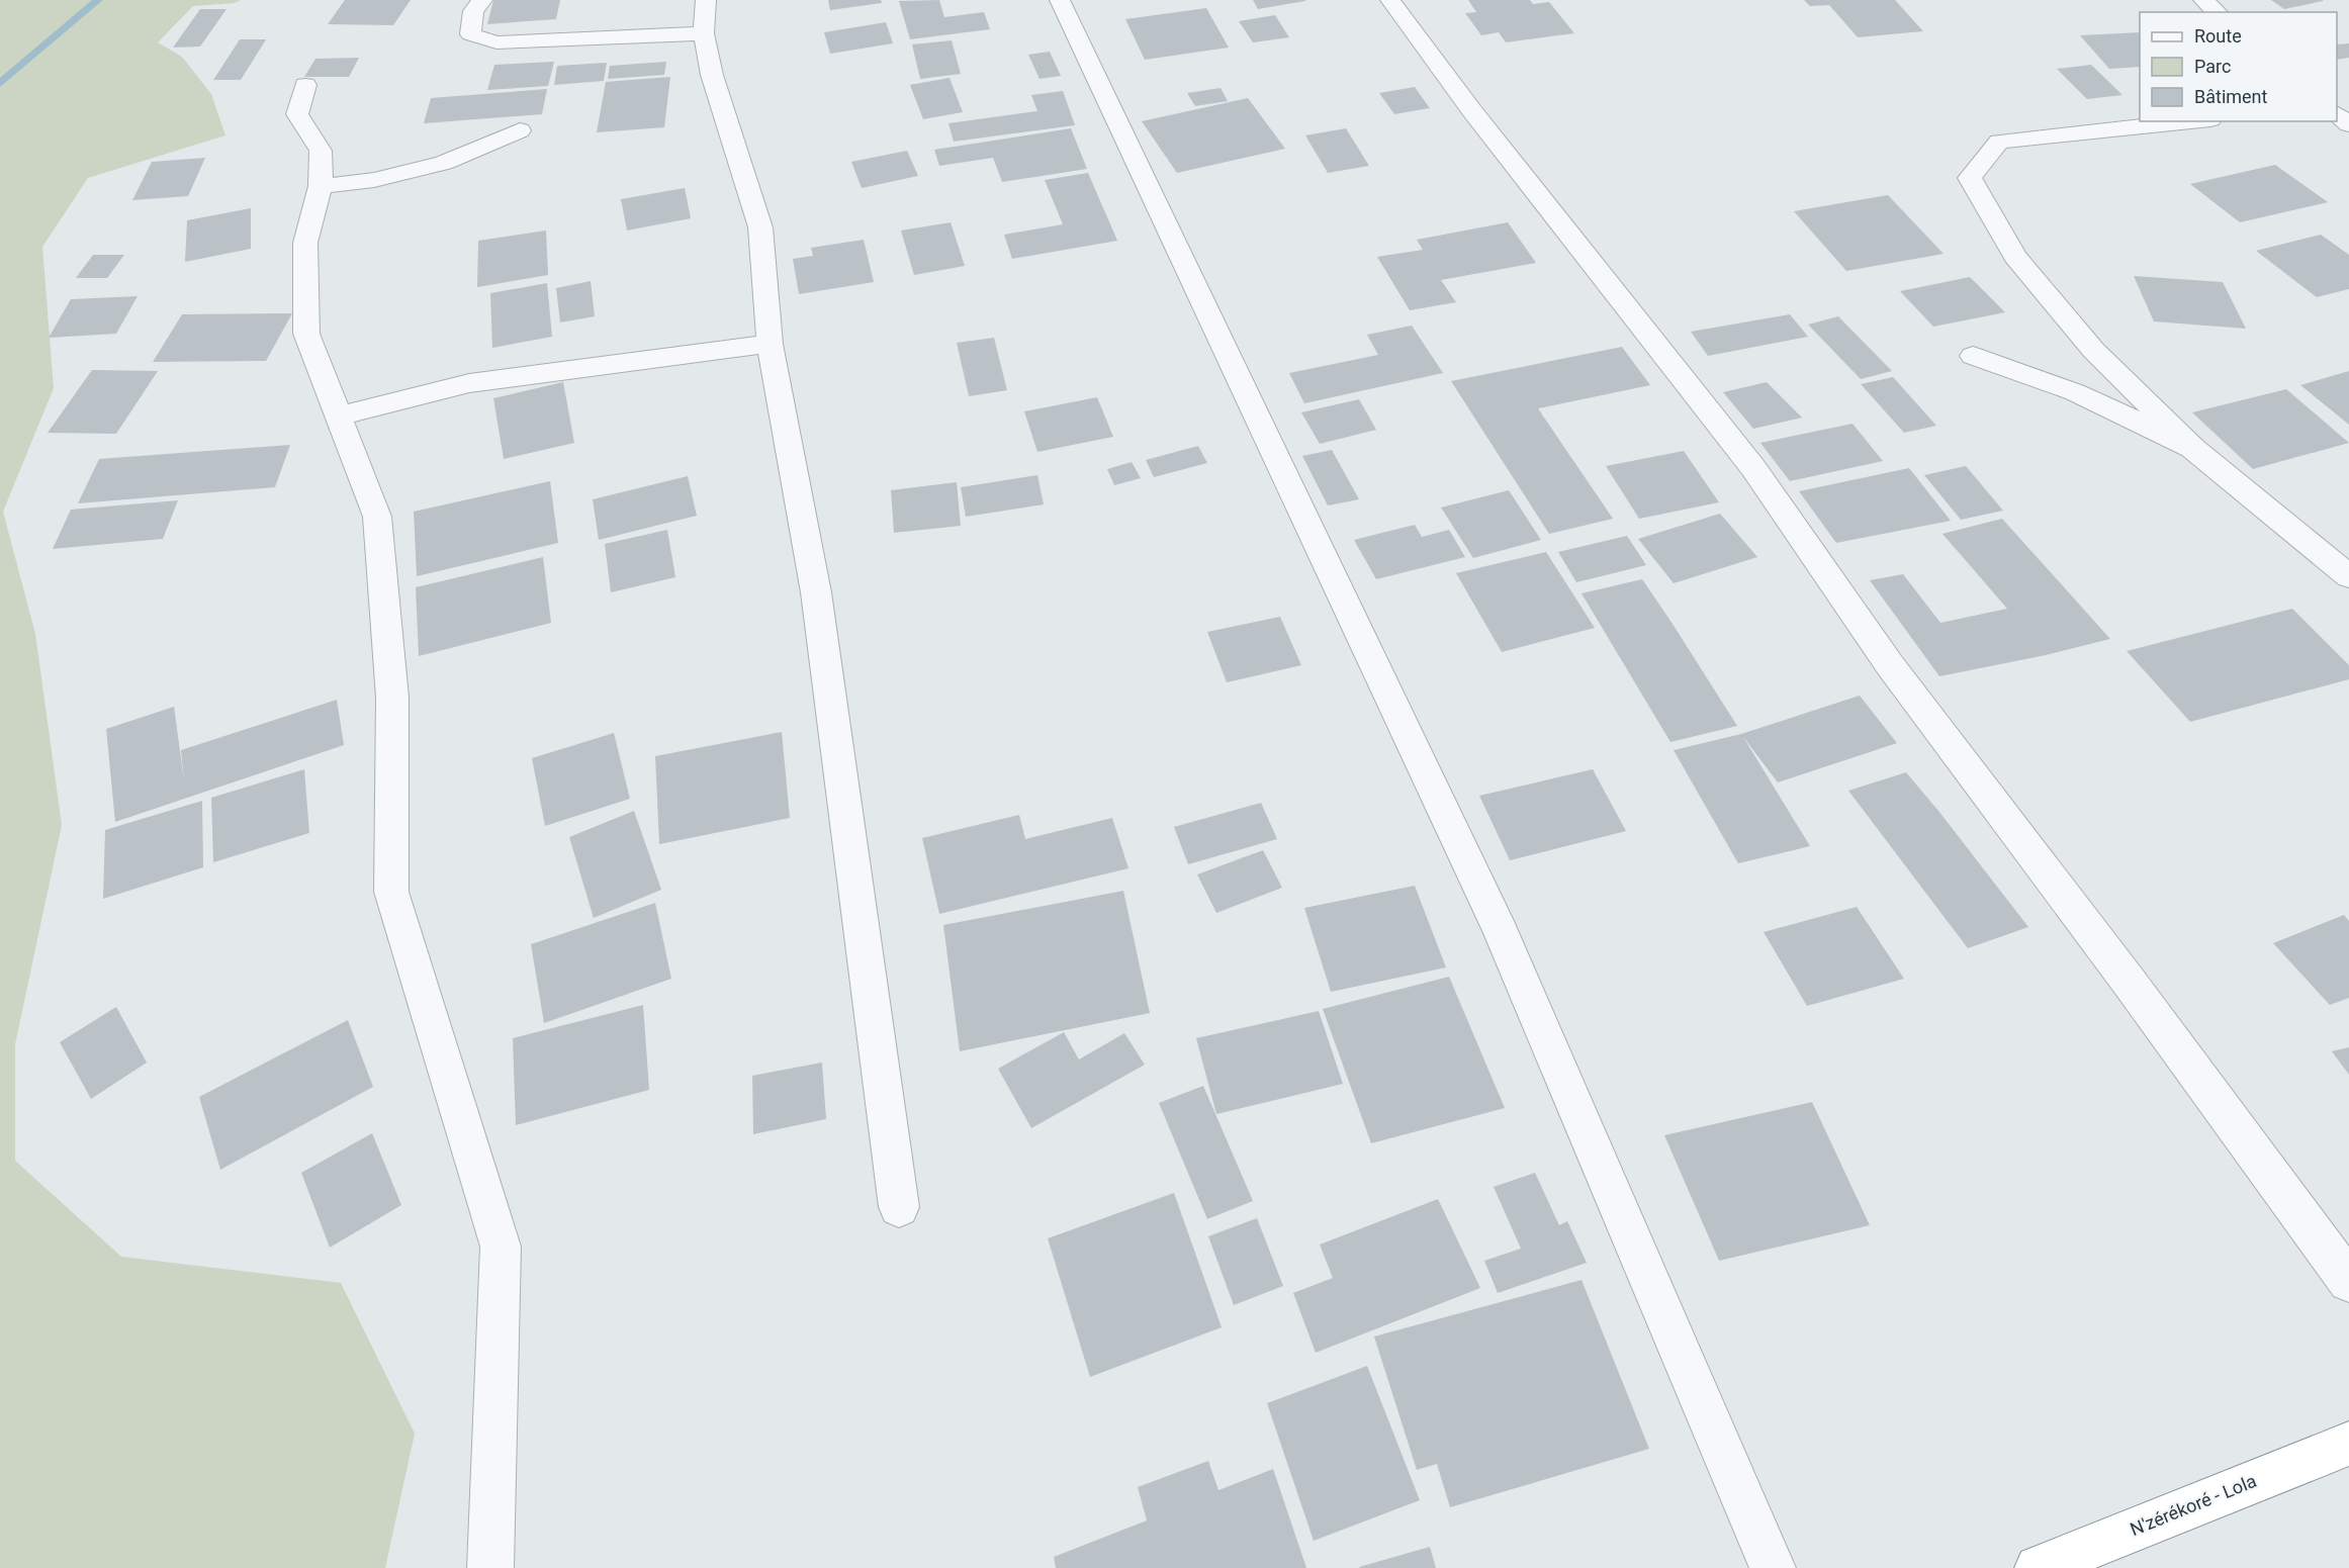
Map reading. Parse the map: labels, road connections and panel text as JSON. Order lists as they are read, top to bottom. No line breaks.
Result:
{"streets":{"highway":["N'zérékoré - Lola"]},"legend":["Route","Parc","Bâtiment"]}
